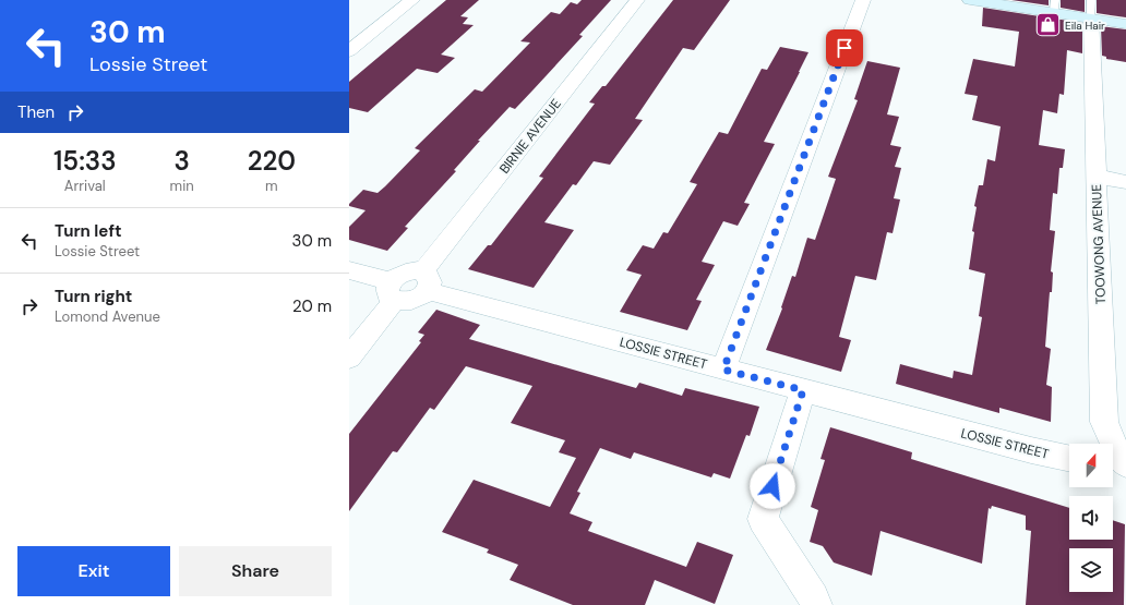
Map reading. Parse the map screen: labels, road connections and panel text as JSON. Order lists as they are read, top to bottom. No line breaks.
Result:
{"streets":{"street":["BIRNIE AVENUE","TOOWONG AVENUE","LOSSIE STREET"]},"crossings":[["BIRNIE AVENUE","LOSSIE STREET"]],"places":{"shop":["Eila Hair"]},"north":"top","page":{"turn":["30 m","Lossie Street"],"then":"Then","eta":["15:33","Arrival","3","min","220","m"],"list":[{"name":"Turn left","note":"Lossie Street","value":"30 m"},{"name":"Turn right","note":"Lomond Avenue","value":"20 m"}],"buttons":["Exit","Share"]}}
